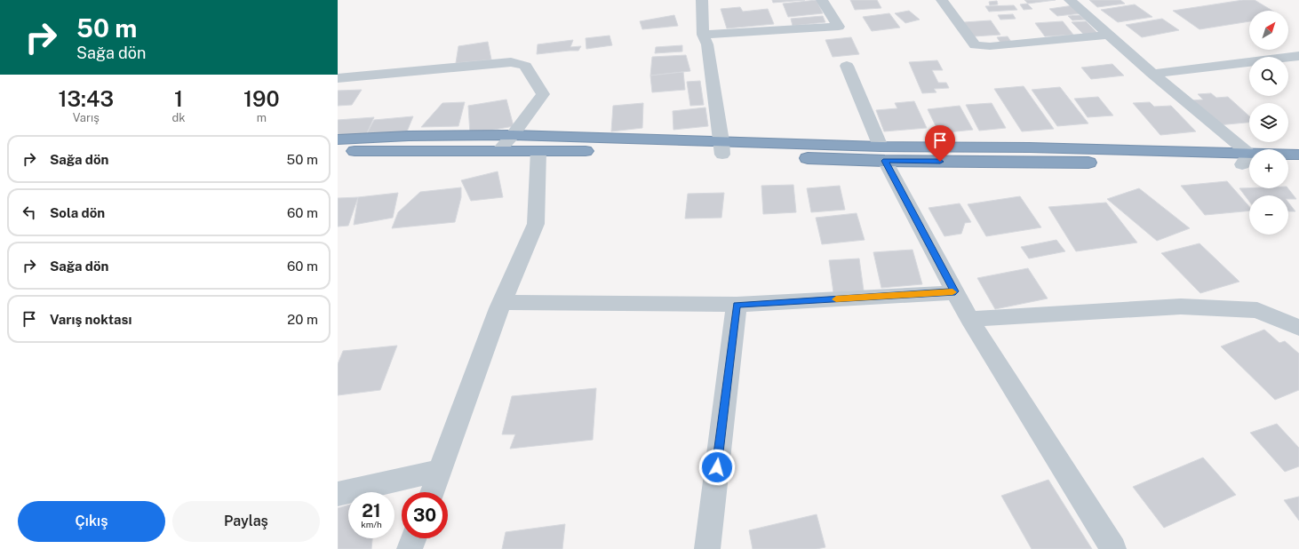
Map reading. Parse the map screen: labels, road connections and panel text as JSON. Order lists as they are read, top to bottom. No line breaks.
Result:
{"north":"top right","page":{"turn":["50 m","Sağa dön"],"map_buttons":["+","−"],"eta":["13:43","Varış","1","dk","190","m"],"list":[{"name":"Sağa dön","value":"50 m"},{"name":"Sola dön","value":"60 m"},{"name":"Sağa dön","value":"60 m"},{"name":"Varış noktası","value":"20 m"}],"speed":"21 km/h","limit":"30","buttons":["Çıkış","Paylaş"]}}
